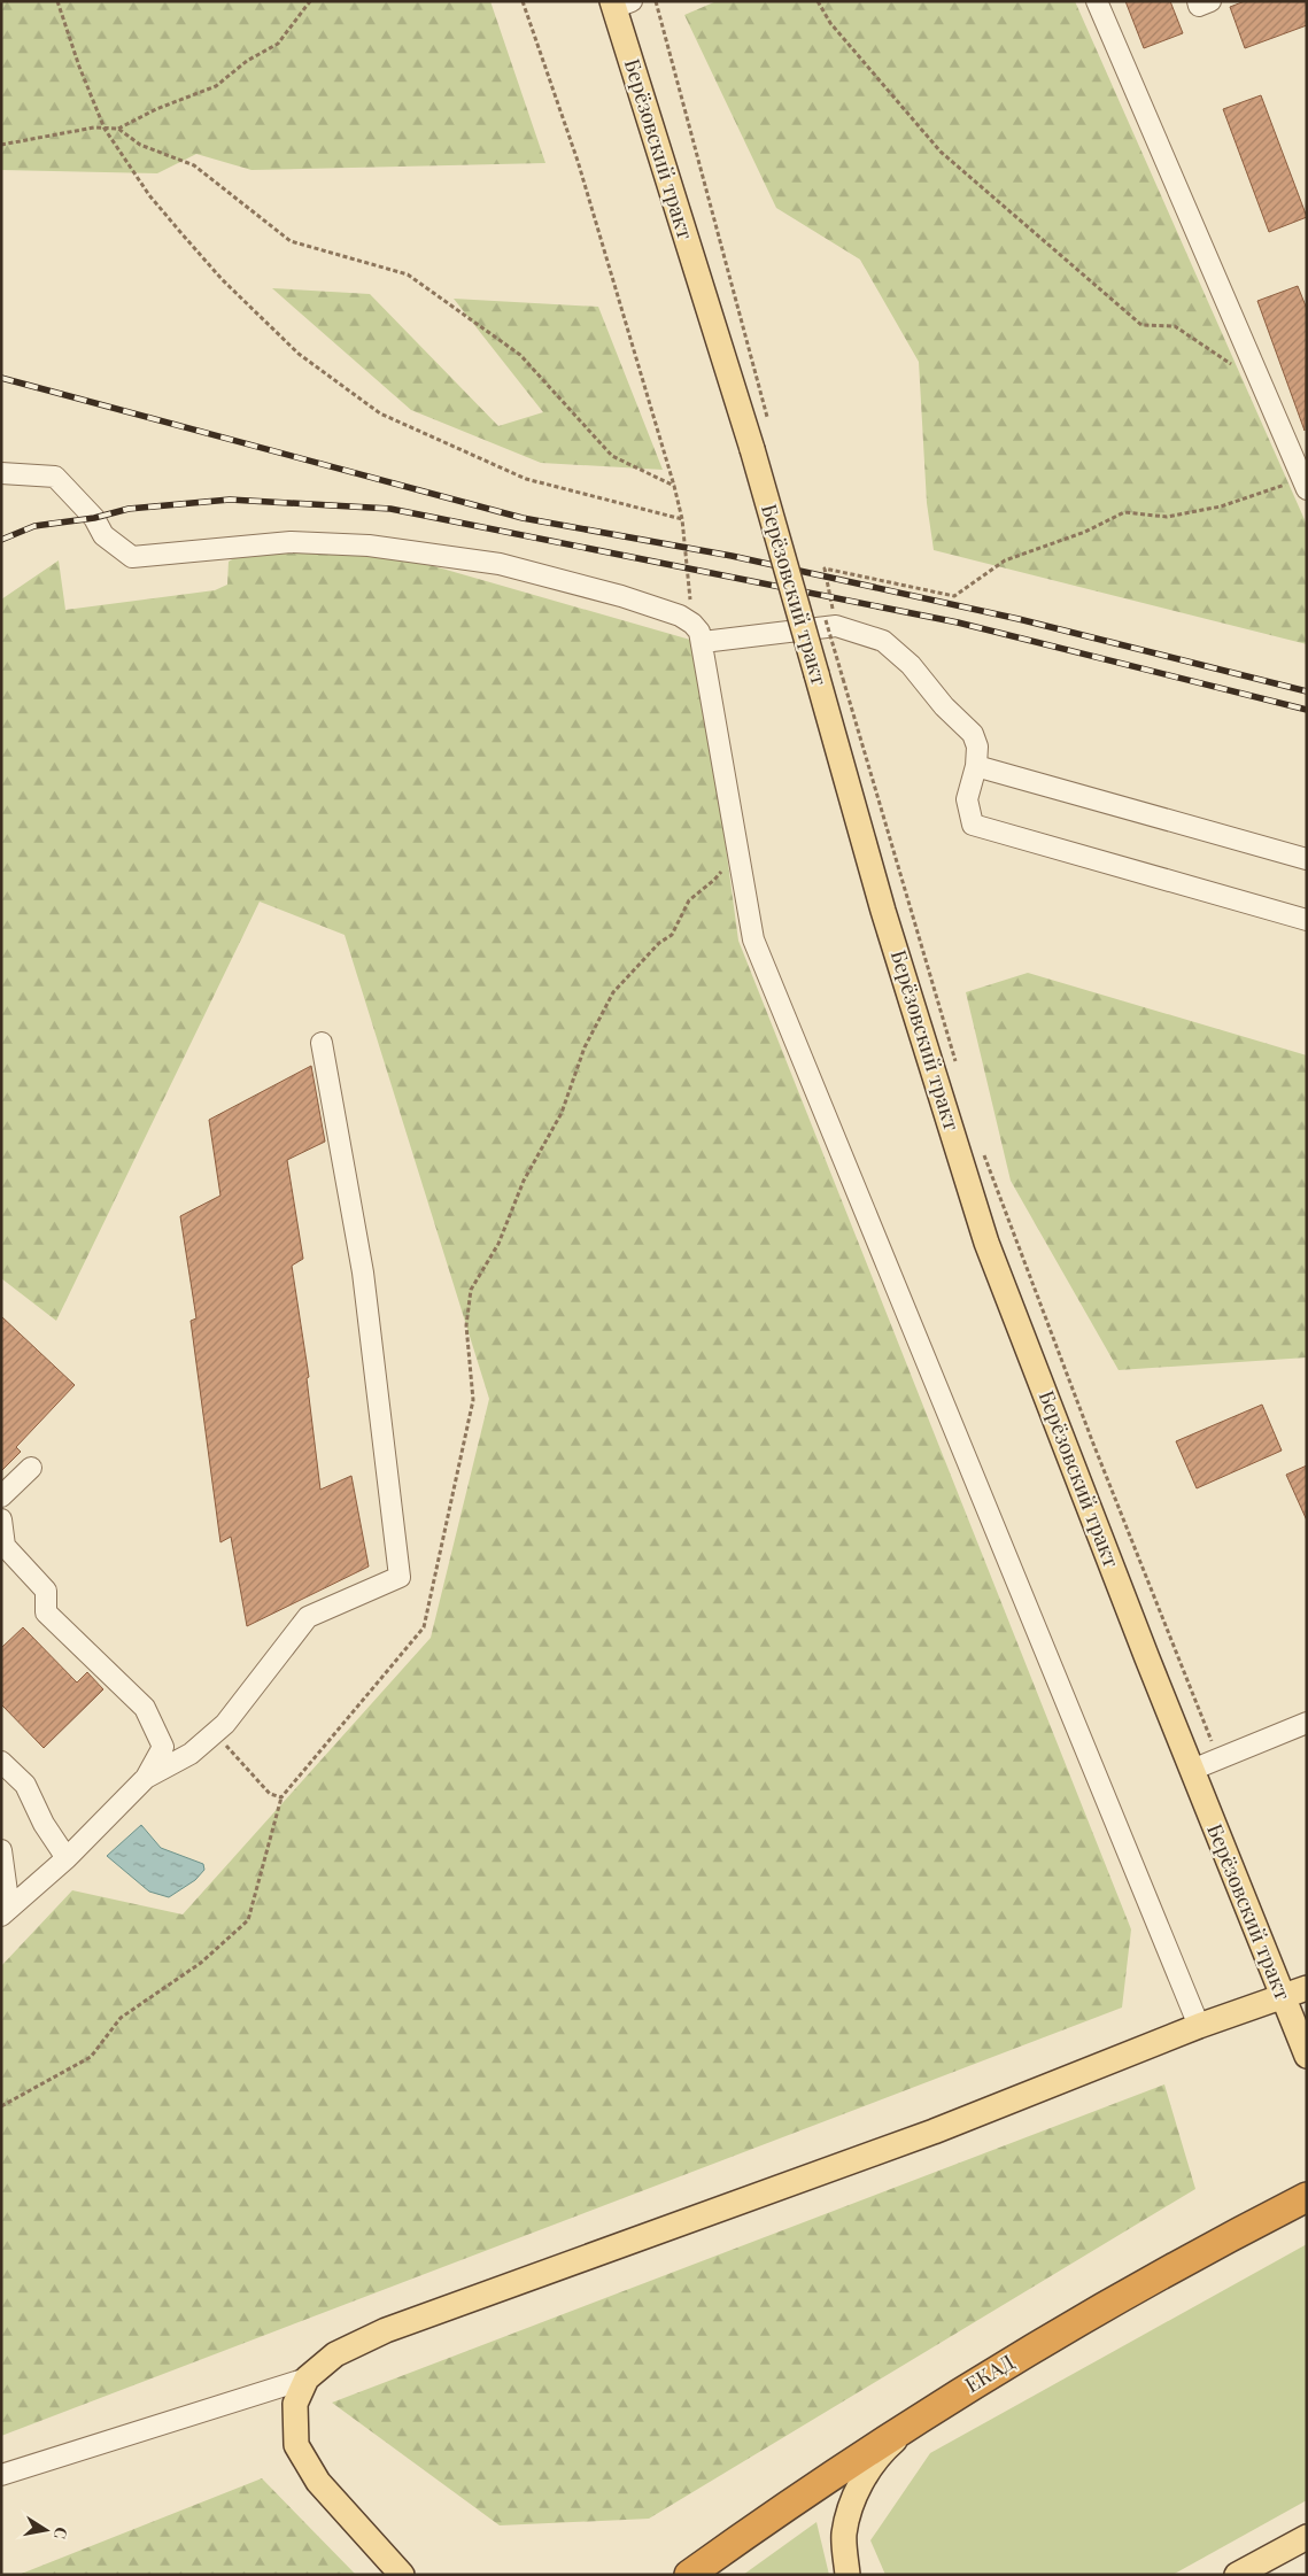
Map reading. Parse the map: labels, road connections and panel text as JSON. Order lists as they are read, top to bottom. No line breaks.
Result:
{"streets":{"highway":["ЕКАД"],"main road":["Берёзовский тракт"]},"north":"right"}
